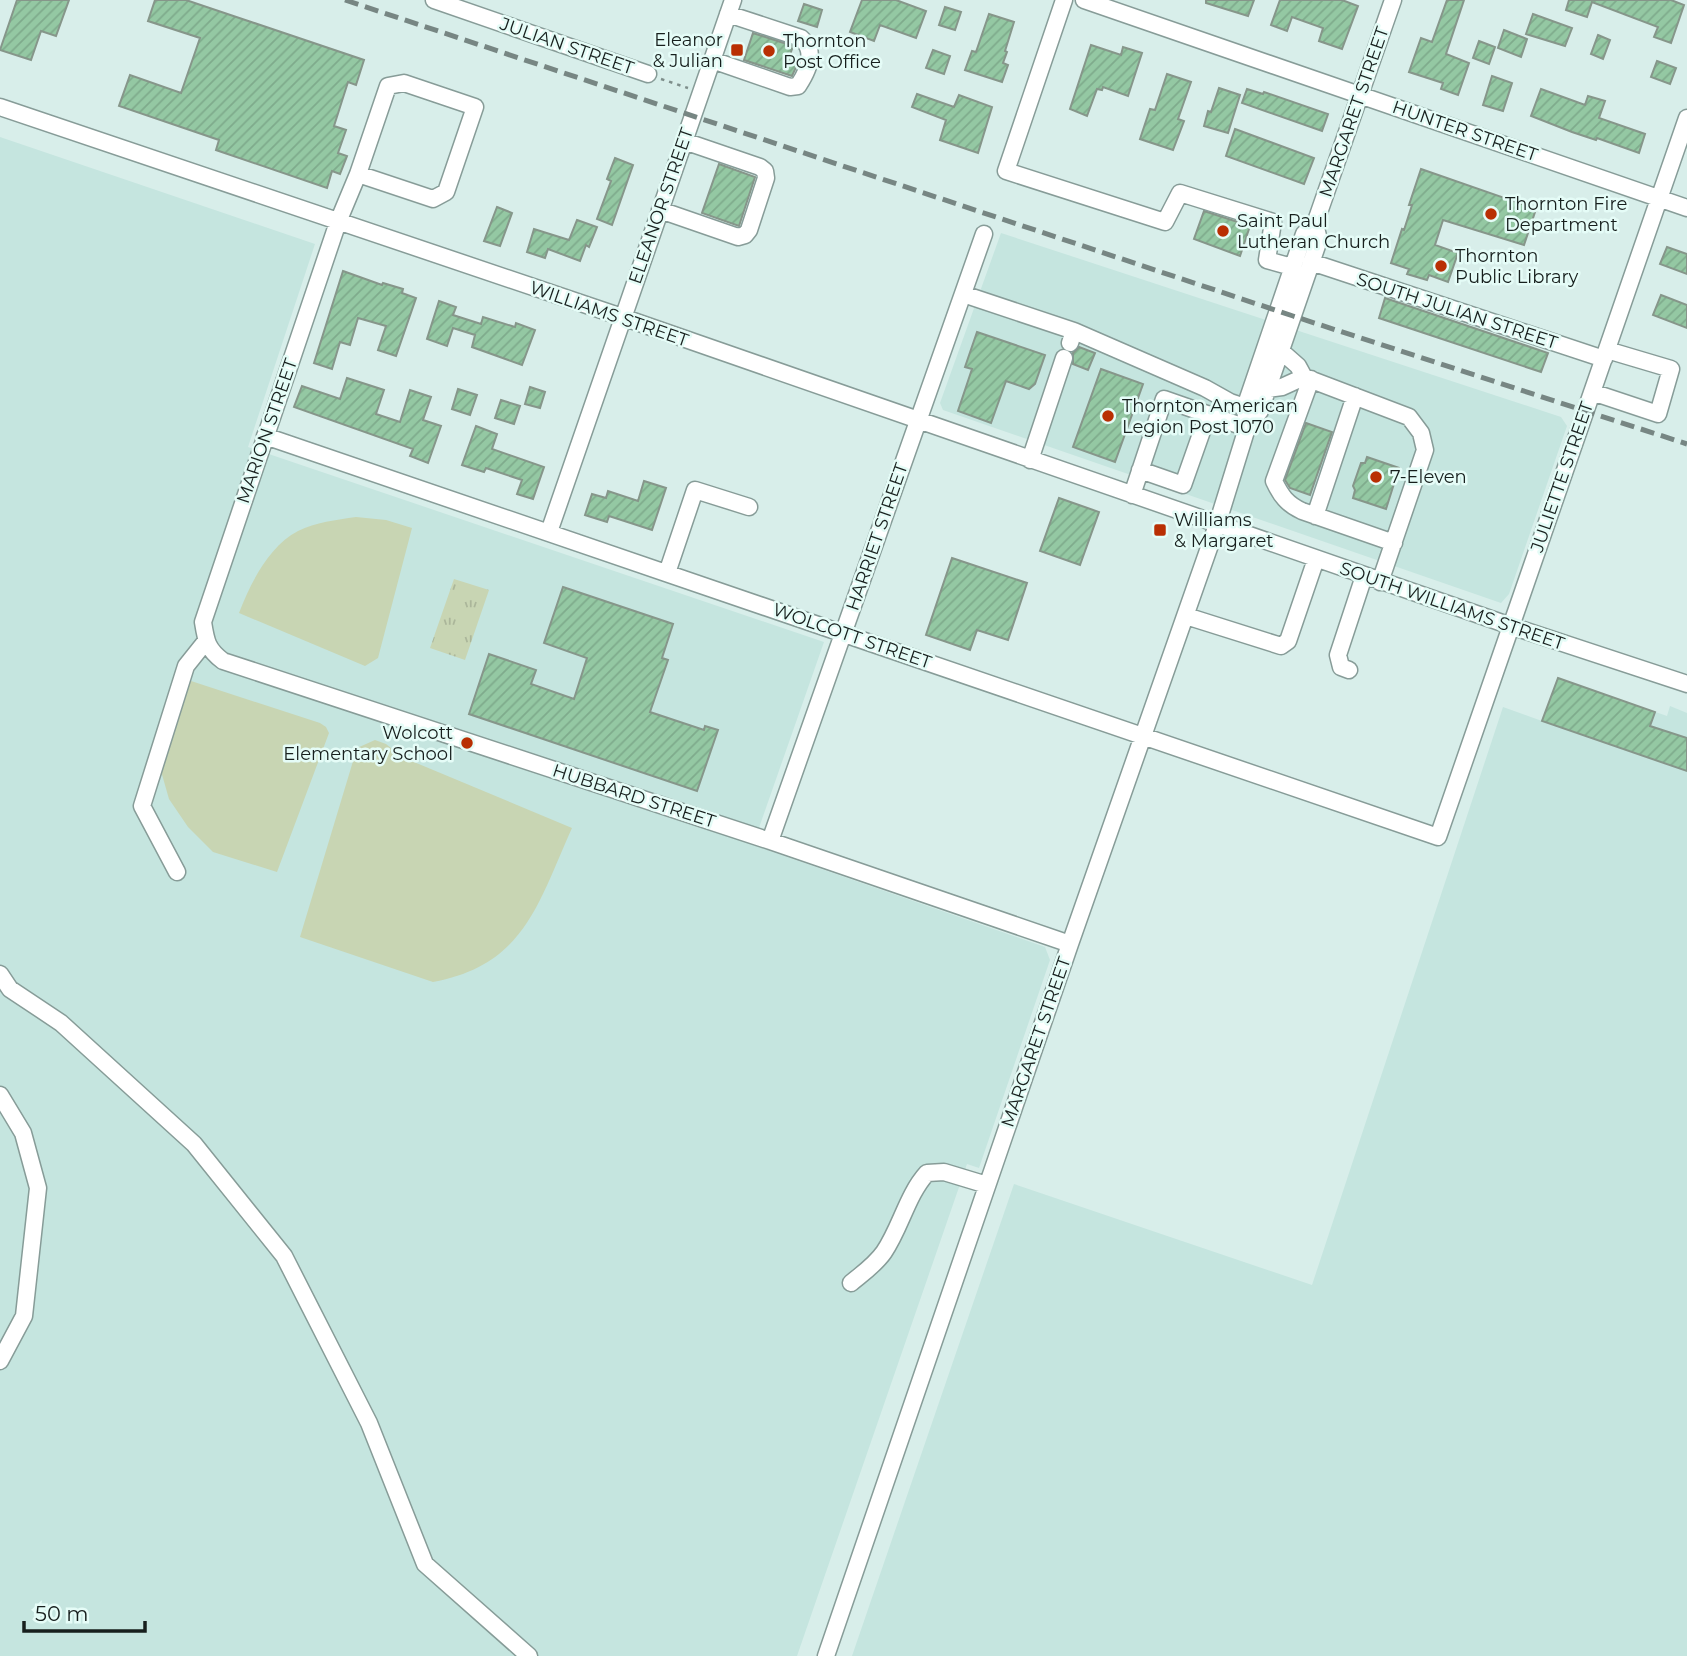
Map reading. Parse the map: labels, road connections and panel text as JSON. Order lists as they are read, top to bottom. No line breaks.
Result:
{"streets":{"street":["JULIAN STREET","MARGARET STREET","HUNTER STREET","ELEANOR STREET","SOUTH JULIAN STREET","WILLIAMS STREET","MARION STREET","JULIETTE STREET","HARRIET STREET","SOUTH WILLIAMS STREET","WOLCOTT STREET","HUBBARD STREET"]},"crossings":[["JULIAN STREET","ELEANOR STREET"],["MARGARET STREET","HUNTER STREET"],["MARGARET STREET","SOUTH JULIAN STREET"],["MARGARET STREET","WILLIAMS STREET"],["MARGARET STREET","SOUTH WILLIAMS STREET"],["MARGARET STREET","WOLCOTT STREET"],["MARGARET STREET","HUBBARD STREET"],["HUNTER STREET","JULIETTE STREET"],["ELEANOR STREET","WILLIAMS STREET"],["ELEANOR STREET","WOLCOTT STREET"],["SOUTH JULIAN STREET","JULIETTE STREET"],["WILLIAMS STREET","MARION STREET"],["WILLIAMS STREET","HARRIET STREET"],["WILLIAMS STREET","SOUTH WILLIAMS STREET"],["MARION STREET","WOLCOTT STREET"],["MARION STREET","HUBBARD STREET"],["JULIETTE STREET","SOUTH WILLIAMS STREET"],["JULIETTE STREET","WOLCOTT STREET"],["HARRIET STREET","WOLCOTT STREET"],["HARRIET STREET","HUBBARD STREET"]],"places":{"transit":["Eleanor & Julian","Williams & Margaret"],"other":["Thornton Post Office","Thornton Fire Department","Saint Paul Lutheran Church","Thornton Public Library","Thornton American Legion Post 1070","7-Eleven","Wolcott Elementary School"]},"scale_bar":"50 m"}
